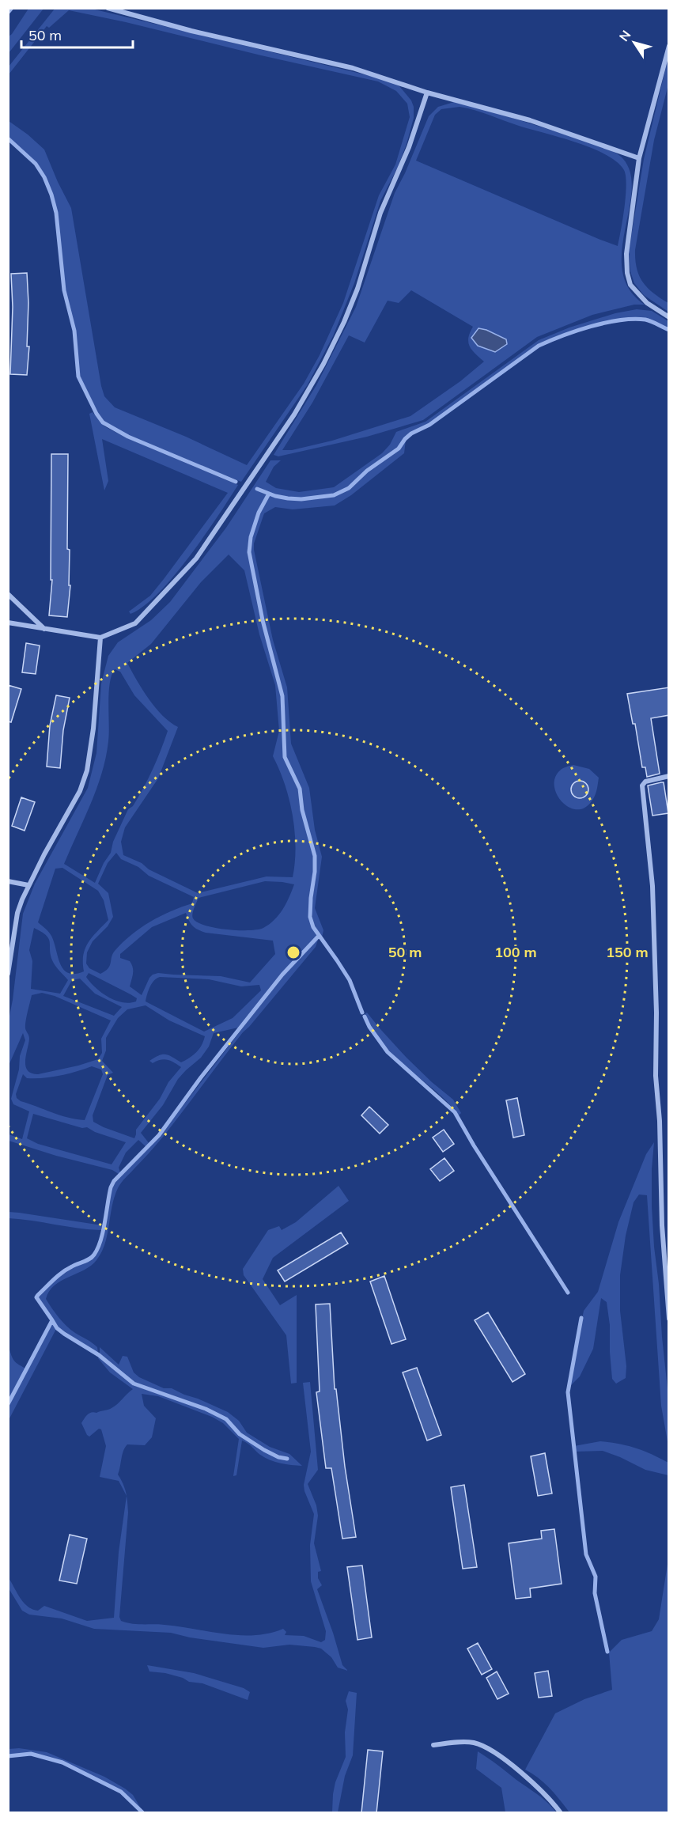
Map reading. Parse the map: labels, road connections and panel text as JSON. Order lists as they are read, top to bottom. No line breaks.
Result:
{"scale_bar":"50 m","north":"top left","rings":["50 m","100 m","150 m"]}
